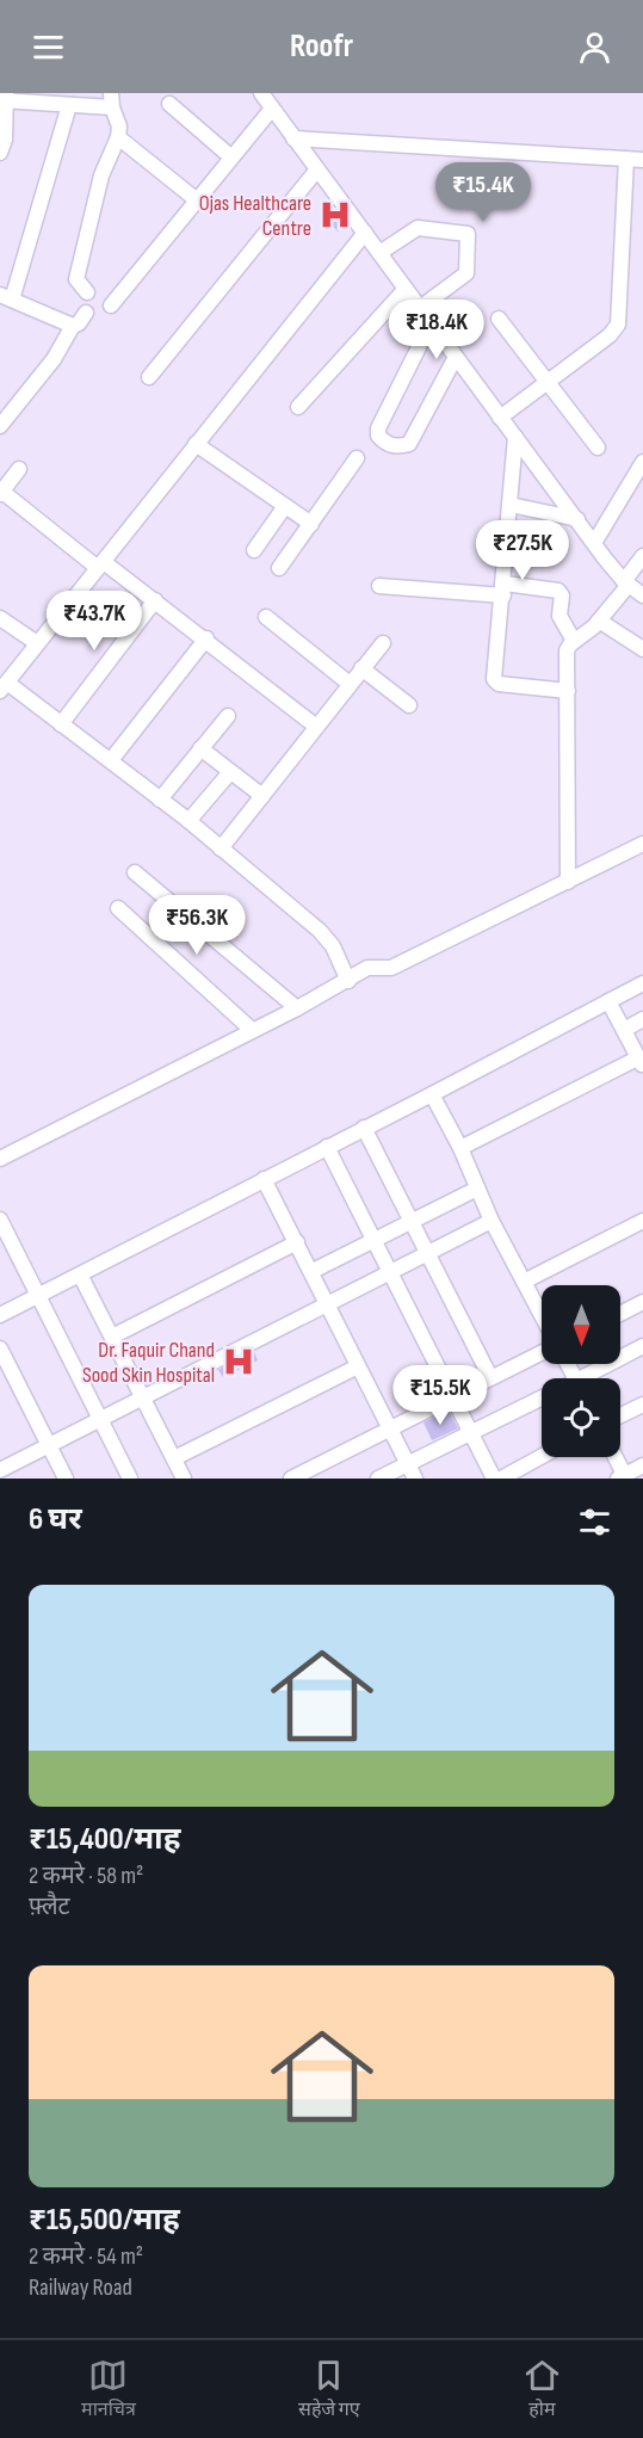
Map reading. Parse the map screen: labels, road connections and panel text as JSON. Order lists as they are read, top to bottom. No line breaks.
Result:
{"places":{"hospital":["Ojas Healthcare Centre","Dr. Faquir Chand Sood Skin Hospital"]},"north":"bottom","page":{"header":"Roofr","price":["₹15.4K","₹18.4K","₹27.5K","₹43.7K","₹56.3K","₹15.5K"],"heading":"6 घर","list":[{"name":"₹15,400/माह","note":"2 कमरे · 58 m² · फ़्लैट"},{"name":"₹15,500/माह","note":"2 कमरे · 54 m² · Railway Road"}],"tabs":["मानचित्र","सहेजे गए","होम"]}}
